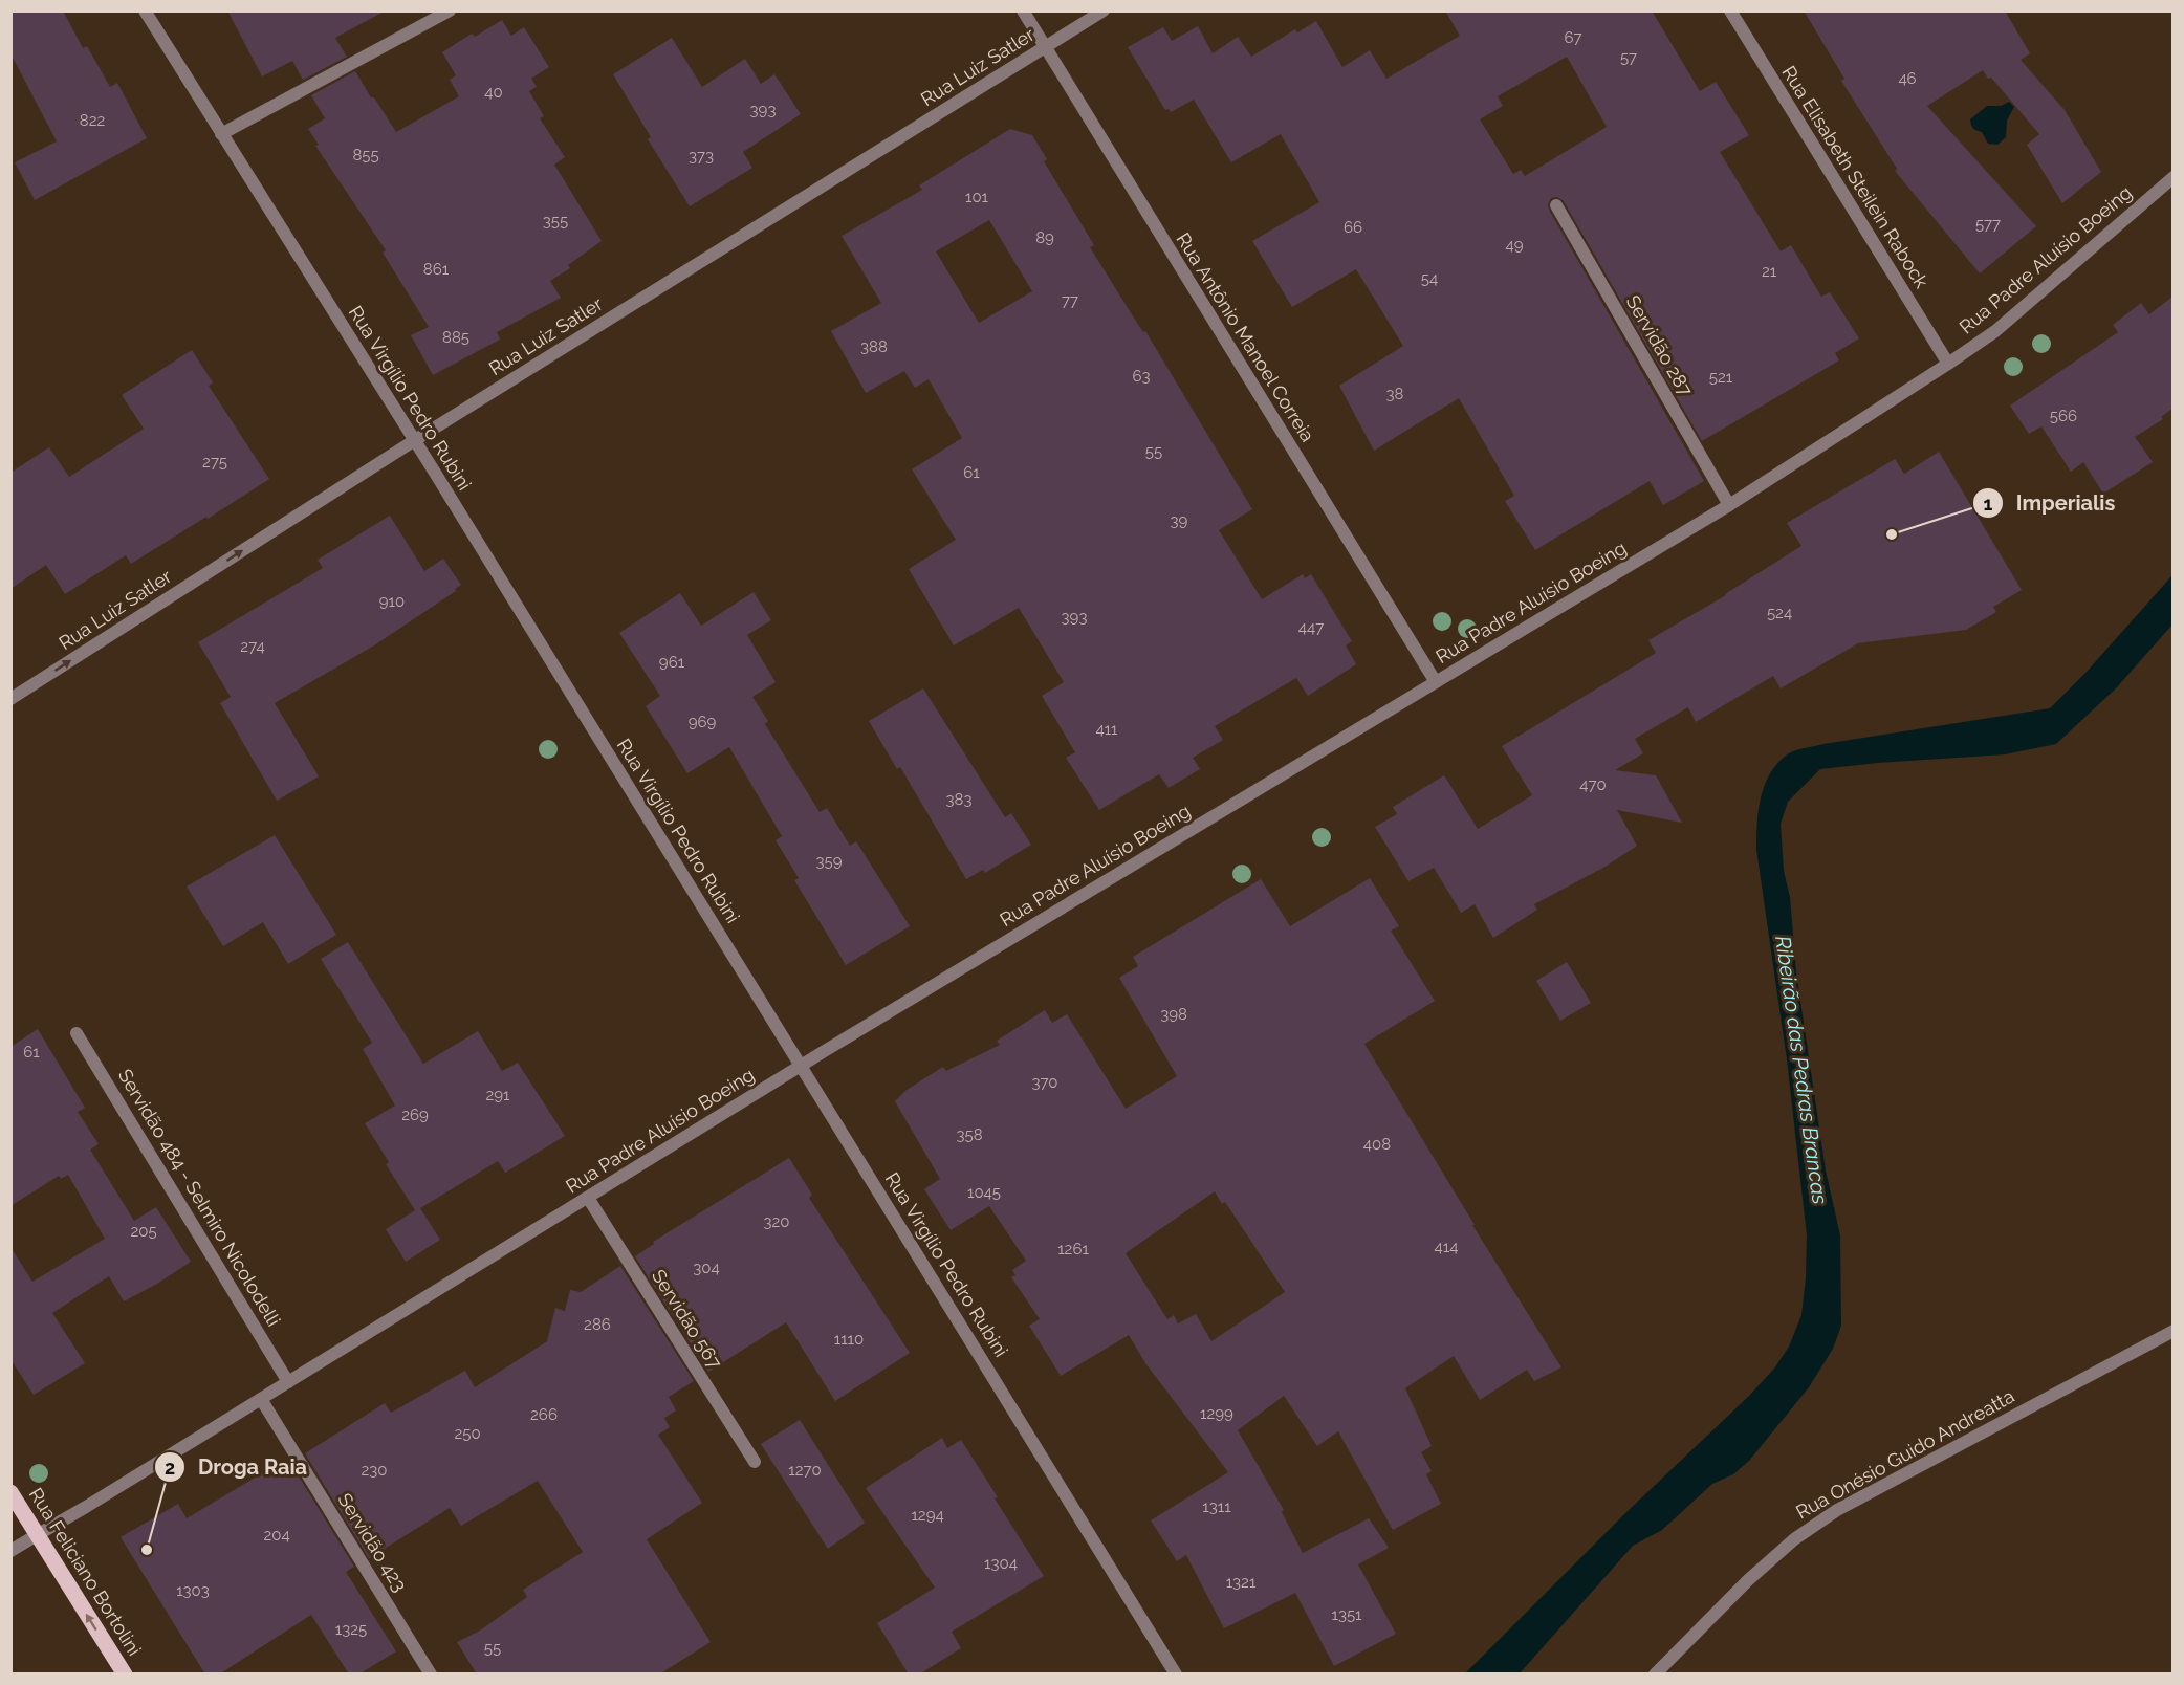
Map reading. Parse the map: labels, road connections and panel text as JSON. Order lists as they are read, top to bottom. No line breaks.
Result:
{"streets":{"main road":["Rua Feliciano Bortolini"],"street":["Rua Luiz Satler","Rua Elisabeth Steilein Rabock","Rua Padre Aluísio Boeing","Rua Antônio Manoel Correia","Servidão 287","Rua Virgílio Pedro Rubini","Servidão 484 - Selmiro Nicolodelli","Servidão 567","Rua Onésio Guido Andreatta","Servidão 423"]},"crossings":[["Rua Luiz Satler","Rua Antônio Manoel Correia"],["Rua Luiz Satler","Rua Virgílio Pedro Rubini"],["Rua Elisabeth Steilein Rabock","Rua Padre Aluísio Boeing"],["Rua Padre Aluísio Boeing","Rua Antônio Manoel Correia"],["Rua Padre Aluísio Boeing","Servidão 287"],["Rua Padre Aluísio Boeing","Rua Virgílio Pedro Rubini"],["Rua Padre Aluísio Boeing","Servidão 484 - Selmiro Nicolodelli"],["Rua Padre Aluísio Boeing","Servidão 567"],["Rua Padre Aluísio Boeing","Servidão 423"],["Rua Padre Aluísio Boeing","Rua Feliciano Bortolini"]],"one_way":["Rua Luiz Satler","Rua Feliciano Bortolini"],"water":["Ribeirão das Pedras Brancas"],"places":["Imperialis","Droga Raia"],"house_numbers":["67","57","46","40","393","822","855","373","101","355","577","66","89","49","861","21","54","77","885","388","63","521","38","566","55","275","61","39","910","524","393","447","274","961","969","411","470","383","359","398","61","370","291","269","358","408","1045","320","205","414","1261","304","286","1110","1299","266","250","230","1270","1311","1294","204","1304","1321","1303","1351","1325","55"]}
